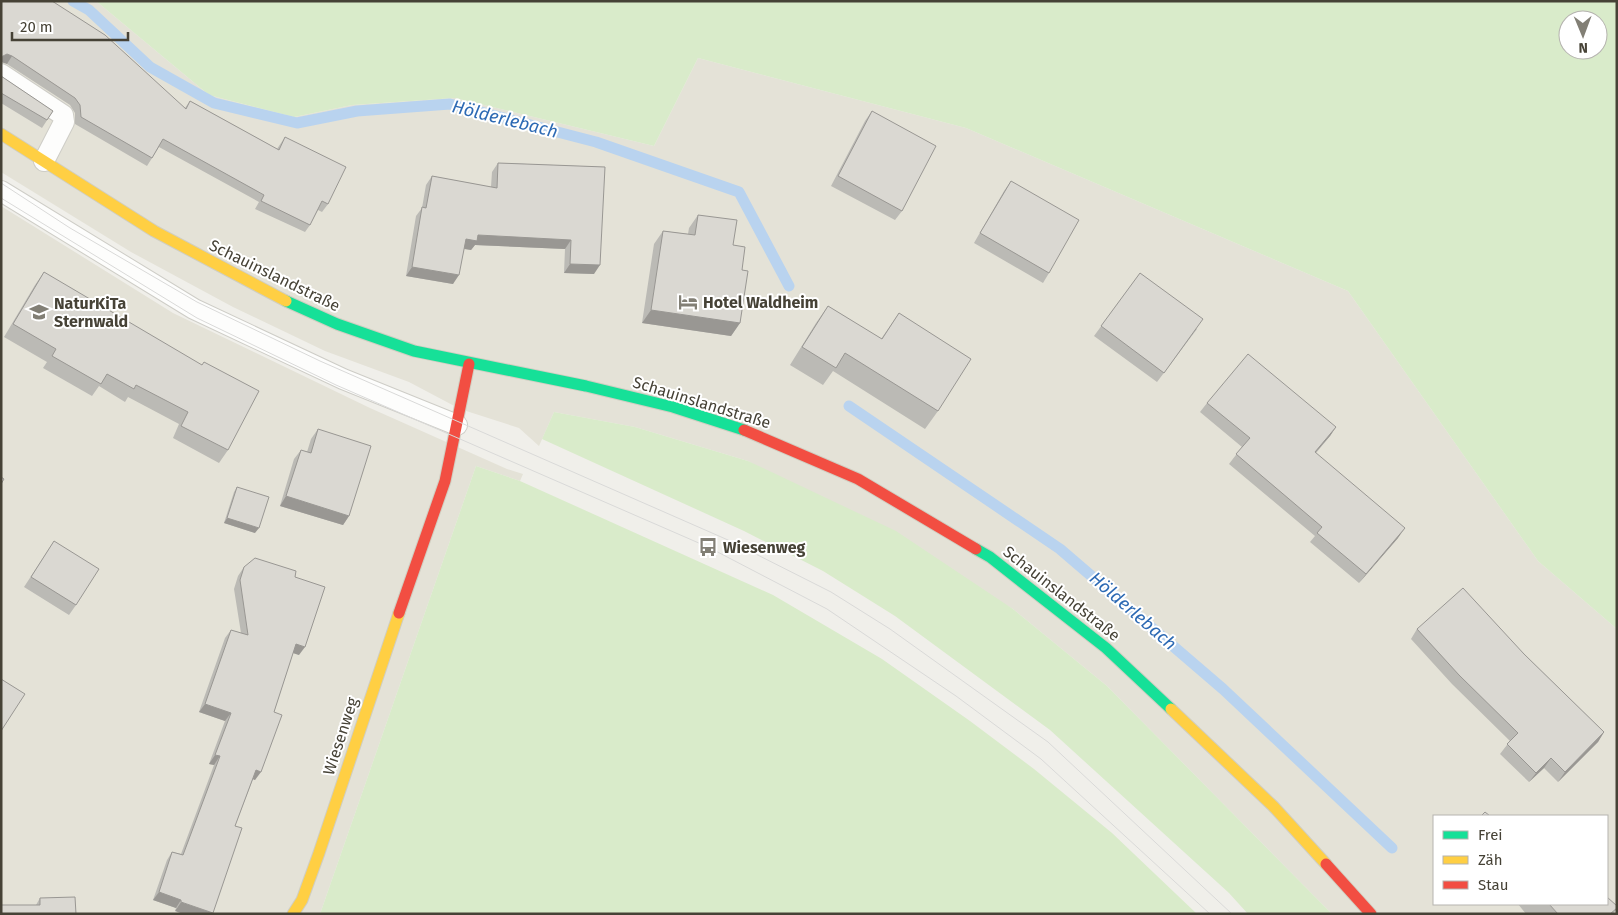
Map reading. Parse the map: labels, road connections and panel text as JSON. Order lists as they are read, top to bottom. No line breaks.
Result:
{"streets":{"main road":["Schauinslandstraße","Wiesenweg"]},"crossings":[["Schauinslandstraße","Wiesenweg"]],"water":["Hölderlebach"],"places":{"hotel":["Hotel Waldheim"],"school or university":["NaturKiTa Sternwald"],"bus stop":["Wiesenweg"]},"legend":["Frei","Zäh","Stau"],"scale_bar":"20 m","north":"bottom"}
